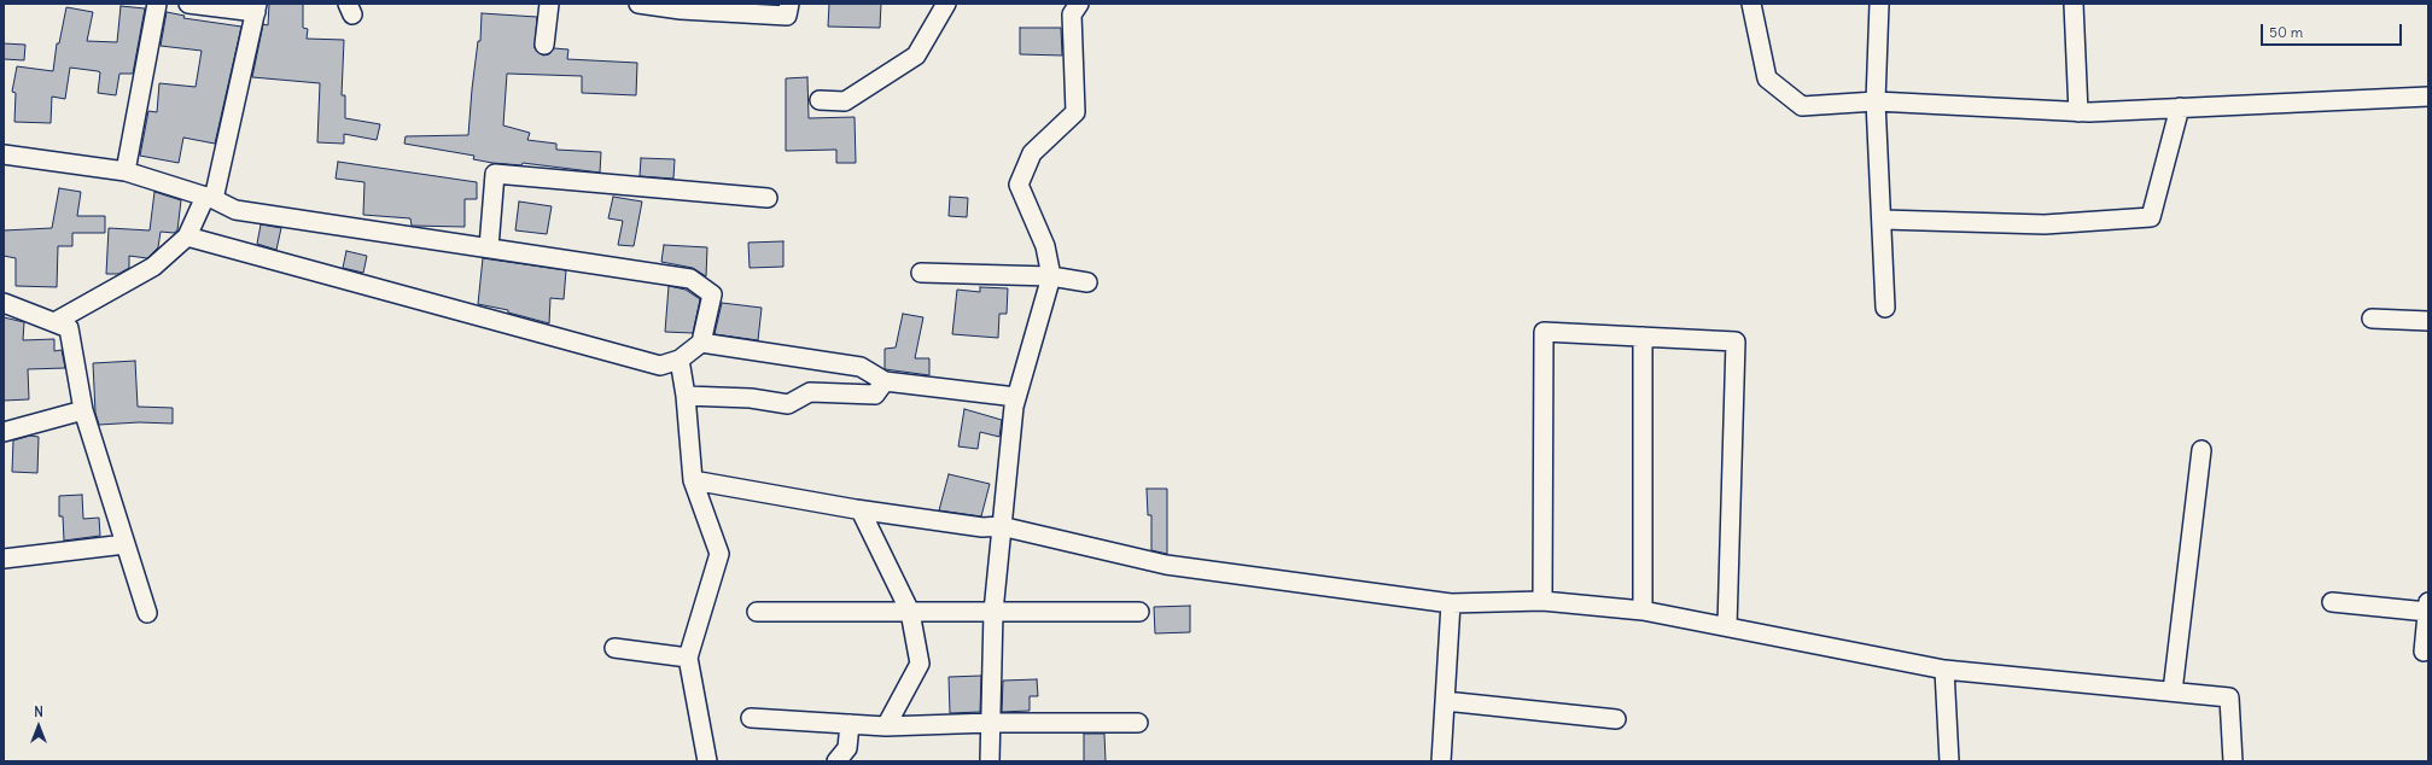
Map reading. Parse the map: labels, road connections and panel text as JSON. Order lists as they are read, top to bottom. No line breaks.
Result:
{"scale_bar":"50 m","north":"top"}
